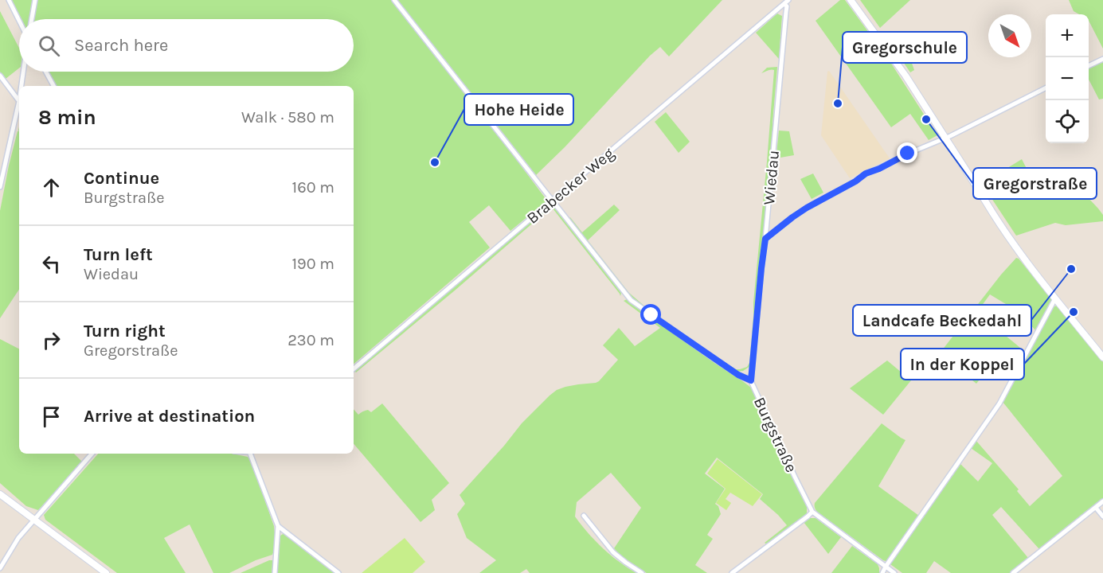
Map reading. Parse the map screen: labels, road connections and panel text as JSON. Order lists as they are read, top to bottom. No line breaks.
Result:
{"streets":{"street":["Wiedau","Brabecker Weg","Burgstraße"]},"crossings":[["Wiedau","Brabecker Weg"],["Wiedau","Burgstraße"],["Brabecker Weg","Burgstraße"]],"places":["Gregorschule","Gregorstraße","Hohe Heide","Landcafe Beckedahl","In der Koppel"],"north":"bottom right","page":{"map_buttons":["+","−"],"search":"Search here","heading":["8 min","Walk · 580 m"],"list":[["Continue","Burgstraße","160 m"],["Turn left","Wiedau","190 m"],["Turn right","Gregorstraße","230 m"],"Arrive at destination"]}}
